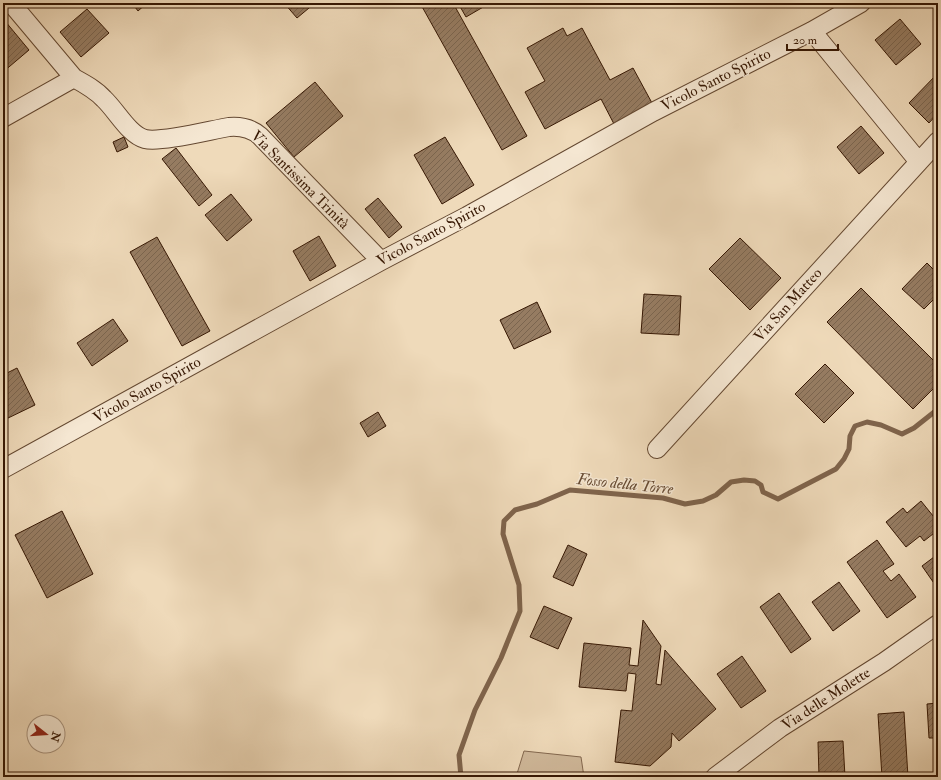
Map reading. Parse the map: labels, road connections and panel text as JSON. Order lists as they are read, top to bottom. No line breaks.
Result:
{"streets":{"street":["Vicolo Santo Spirito","Via Santissima Trinità","Via San Matteo","Via delle Molette"]},"crossings":[["Vicolo Santo Spirito","Via Santissima Trinità"]],"water":["Fosso della Torre"],"scale_bar":"20 m","north":"right"}
